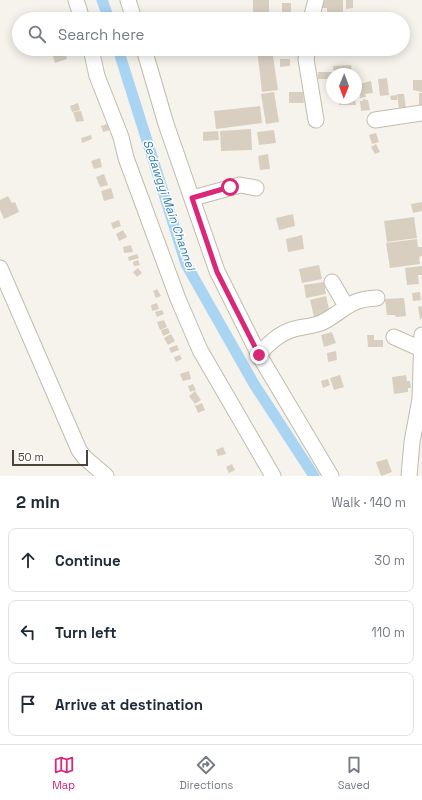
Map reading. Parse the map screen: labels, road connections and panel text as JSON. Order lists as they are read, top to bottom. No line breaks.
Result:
{"water":["Sedawgyi Main Channel"],"scale_bar":"50 m","north":"bottom","page":{"search":"Search here","scale":"50 m","heading":["2 min","Walk · 140 m"],"list":[["Continue","30 m"],["Turn left","110 m"],"Arrive at destination"],"nav":["Map","Directions","Saved"]}}
